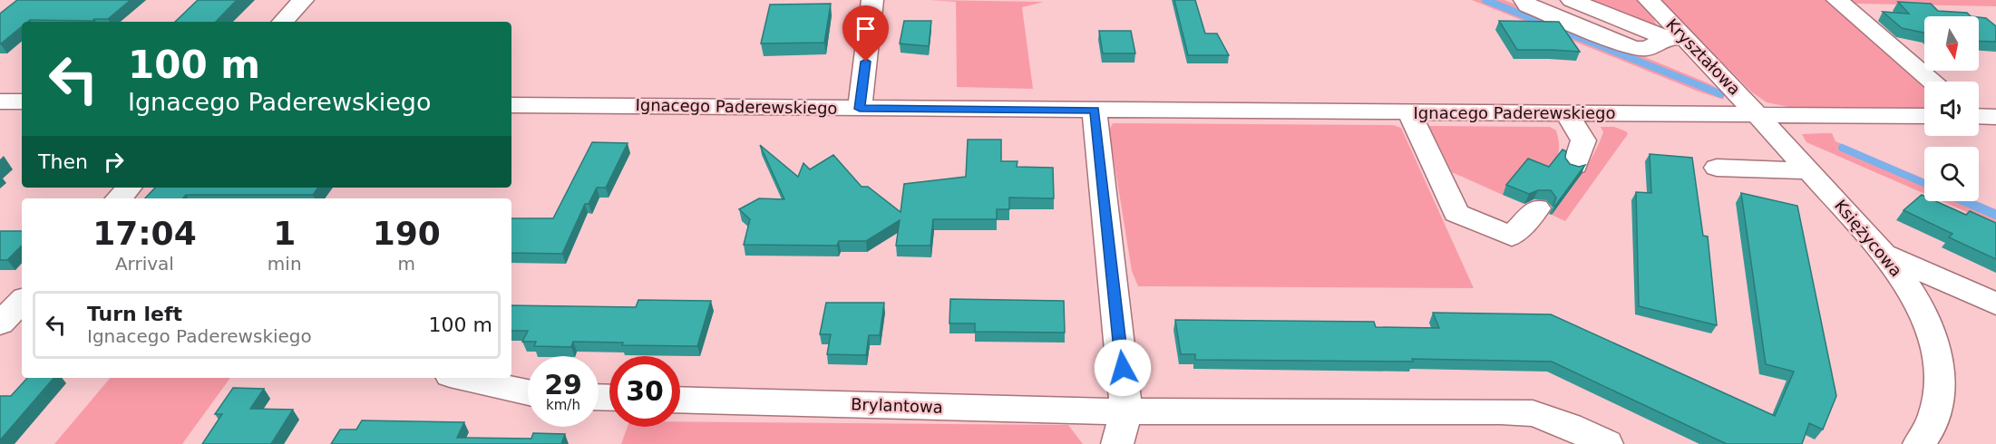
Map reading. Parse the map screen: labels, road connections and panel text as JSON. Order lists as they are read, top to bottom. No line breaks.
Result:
{"streets":{"street":["Kryształowa","Ignacego Paderewskiego","Księżycowa","Brylantowa"]},"crossings":[["Kryształowa","Ignacego Paderewskiego"],["Kryształowa","Księżycowa"],["Ignacego Paderewskiego","Księżycowa"]],"north":"bottom","page":{"turn":["100 m","Ignacego Paderewskiego"],"then":"Then","eta":["17:04","Arrival","1","min","190","m"],"list":[{"name":"Turn left","note":"Ignacego Paderewskiego","value":"100 m"}],"speed":"29 km/h","limit":"30"}}
